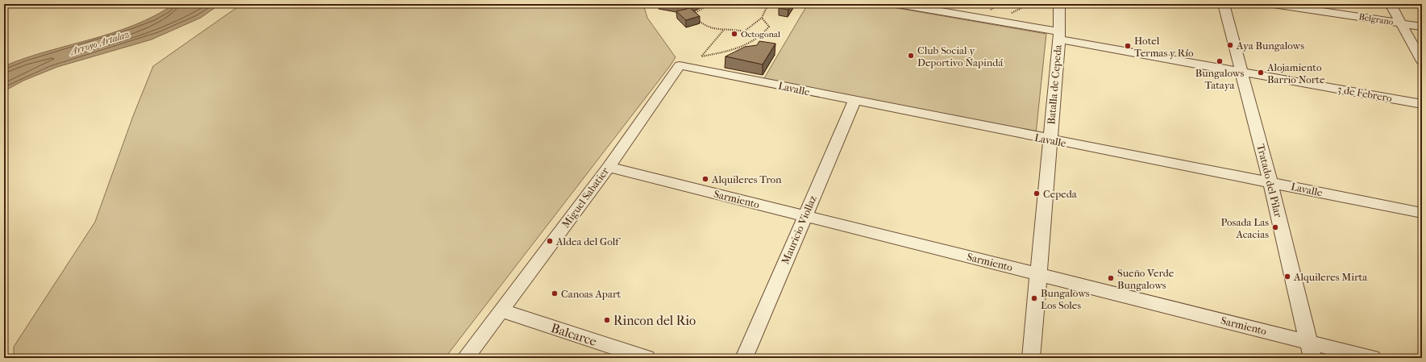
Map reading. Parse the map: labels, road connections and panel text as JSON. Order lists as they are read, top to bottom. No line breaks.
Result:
{"streets":{"street":["Belgrano","Batalla de Cepeda","Lavalle","3 de Febrero","Tratado del Pilar","Miguel Sabatier","Sarmiento","Mauricio Viollaz","Balcarce"]},"crossings":[["Batalla de Cepeda","Lavalle"],["Batalla de Cepeda","3 de Febrero"],["Batalla de Cepeda","Sarmiento"],["Lavalle","Tratado del Pilar"],["Lavalle","Miguel Sabatier"],["Lavalle","Mauricio Viollaz"],["3 de Febrero","Tratado del Pilar"],["Tratado del Pilar","Sarmiento"],["Miguel Sabatier","Sarmiento"],["Miguel Sabatier","Balcarce"],["Sarmiento","Mauricio Viollaz"]],"water":["Arroyo Artalaz"],"places":["Octogonal","Aya Bungalows","Hotel Termas y Río","Club Social y Deportivo Ñapindá","Bungalows Tataya","Alojamiento Barrio Norte","Alquileres Tron","Cepeda","Posada Las Acacias","Aldea del Golf","Alquileres Mirta","Sueño Verde Bungalows","Canoas Apart","Bungalows Los Soles","Rincon del Rio"]}
